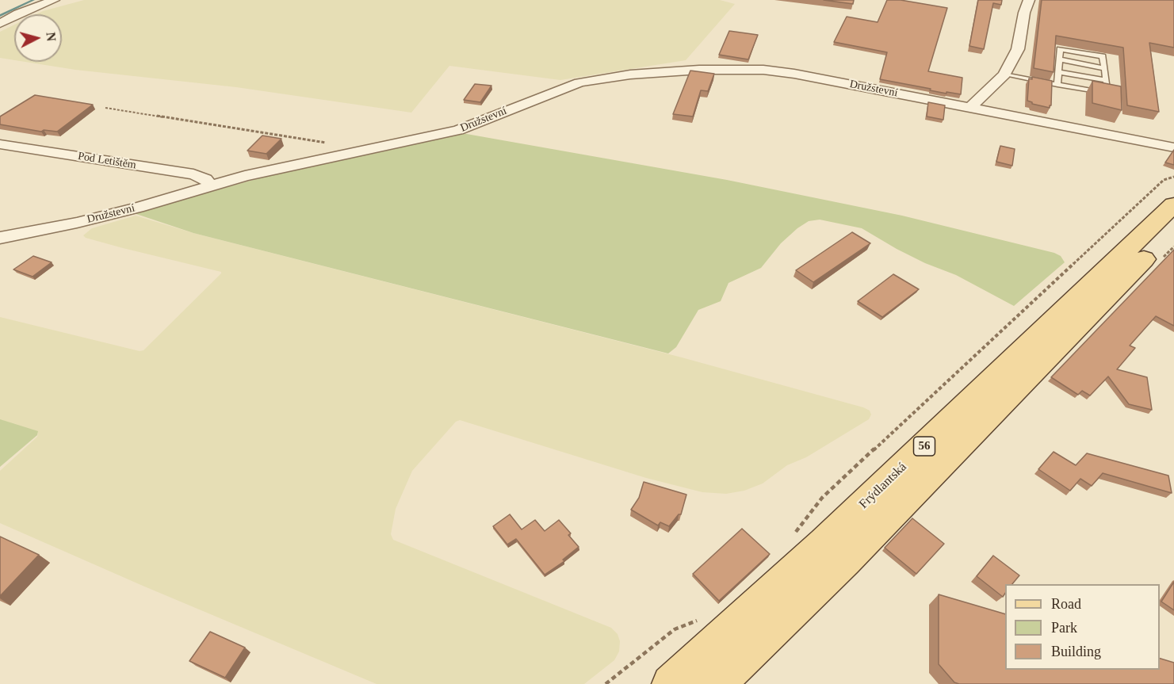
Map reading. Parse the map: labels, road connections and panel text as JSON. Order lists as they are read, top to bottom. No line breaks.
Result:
{"streets":{"main road":["56","Frýdlantská"],"street":["Družstevní","Pod Letištěm"]},"crossings":[["Družstevní","Pod Letištěm"]],"legend":["Road","Park","Building"],"north":"right"}
